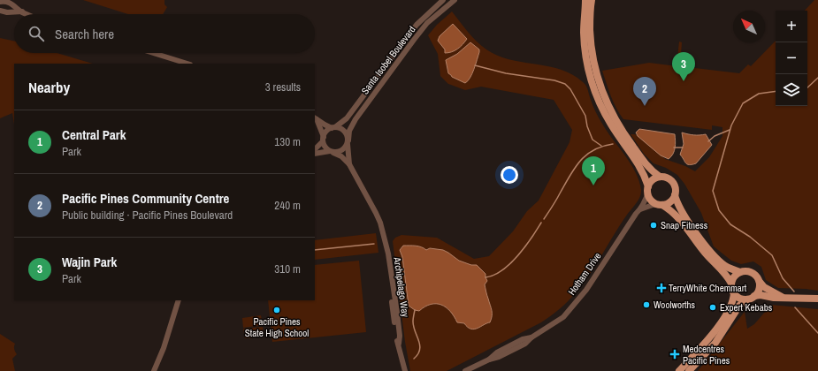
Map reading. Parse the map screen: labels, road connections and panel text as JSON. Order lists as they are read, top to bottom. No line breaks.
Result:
{"streets":{"street":["Santa Isobel Boulevard","Hotham Drive","Archipelago Way"]},"crossings":[["Santa Isobel Boulevard","Archipelago Way"]],"places":{"other":["Snap Fitness","Woolworths","Expert Kebabs","Pacific Pines State High School"],"health":["TerryWhite Chemmart","Medcentres Pacific Pines"]},"north":"top left","page":{"map_buttons":["+","−"],"search":"Search here","pins":["3","2","1"],"heading":["Nearby","3 results"],"list":[{"mark":"1","name":"Central Park","note":"Park","value":"130 m"},{"mark":"2","name":"Pacific Pines Community Centre","note":"Public building · Pacific Pines Boulevard","value":"240 m"},{"mark":"3","name":"Wajin Park","note":"Park","value":"310 m"}]}}
